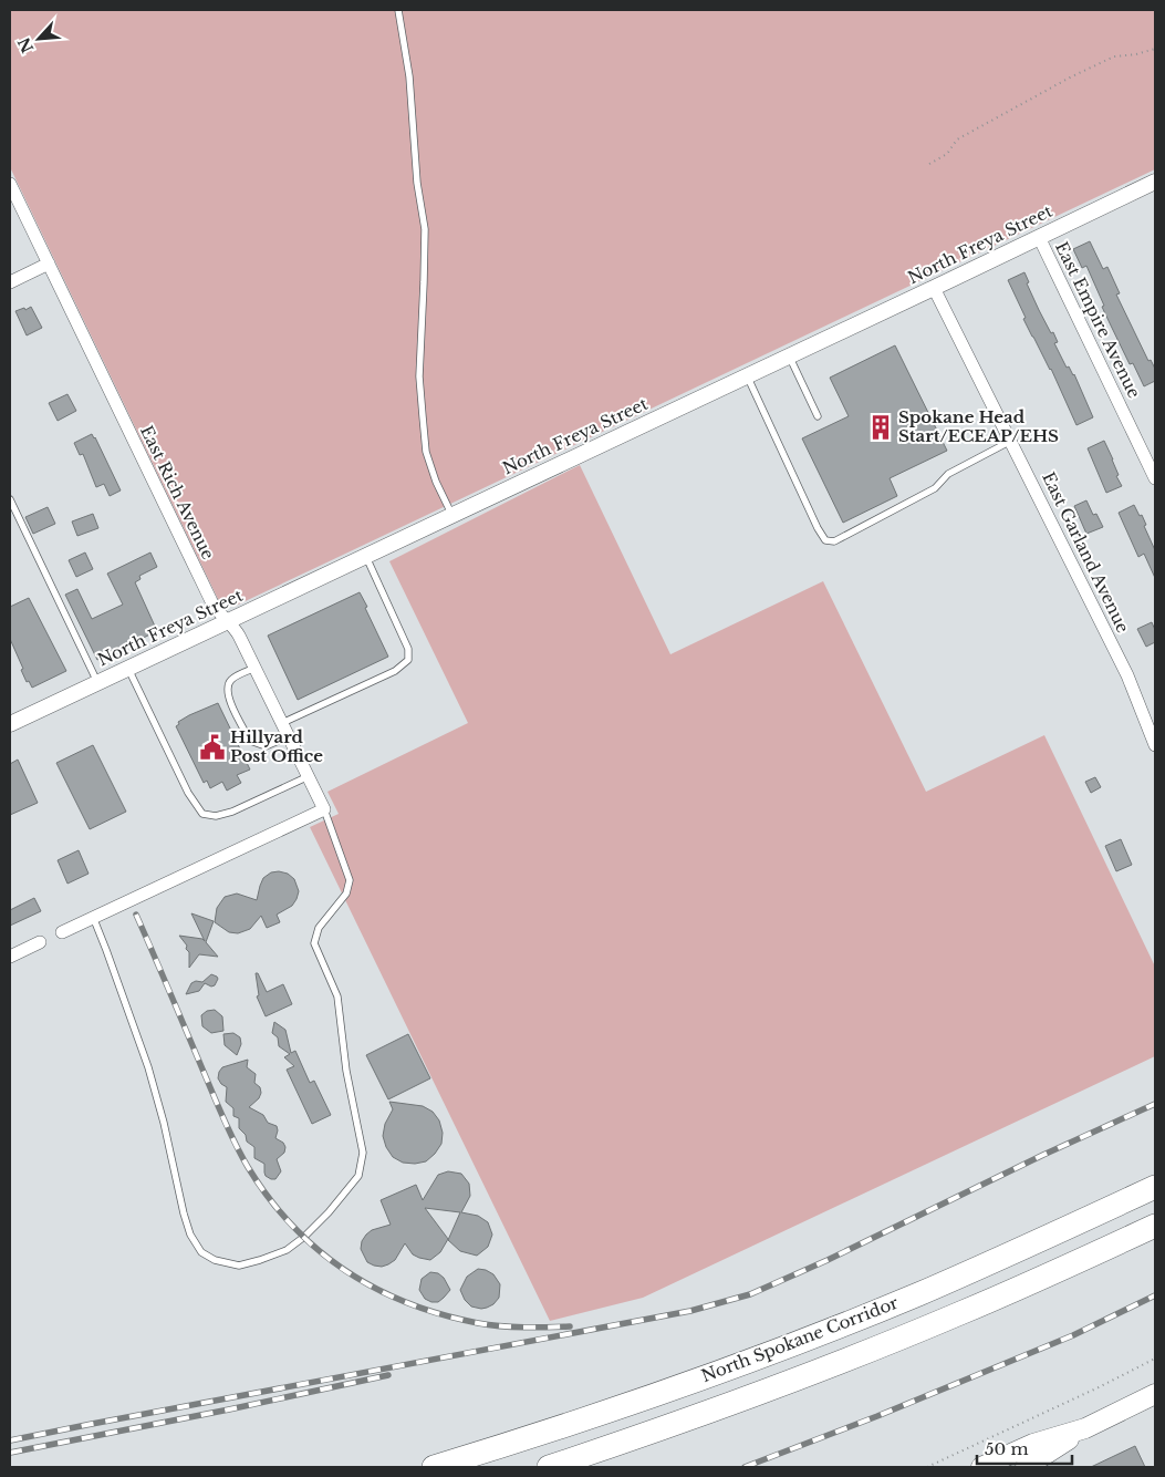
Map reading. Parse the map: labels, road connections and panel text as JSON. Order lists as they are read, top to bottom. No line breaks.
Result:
{"streets":{"highway":["North Spokane Corridor"],"street":["North Freya Street","East Empire Avenue","East Rich Avenue","East Garland Avenue"]},"crossings":[["North Freya Street","East Empire Avenue"],["North Freya Street","East Rich Avenue"],["North Freya Street","East Garland Avenue"]],"places":{"building":["Spokane Head Start/ECEAP/EHS"],"public building":["Hillyard Post Office"]},"scale_bar":"50 m","north":"bottom left"}
